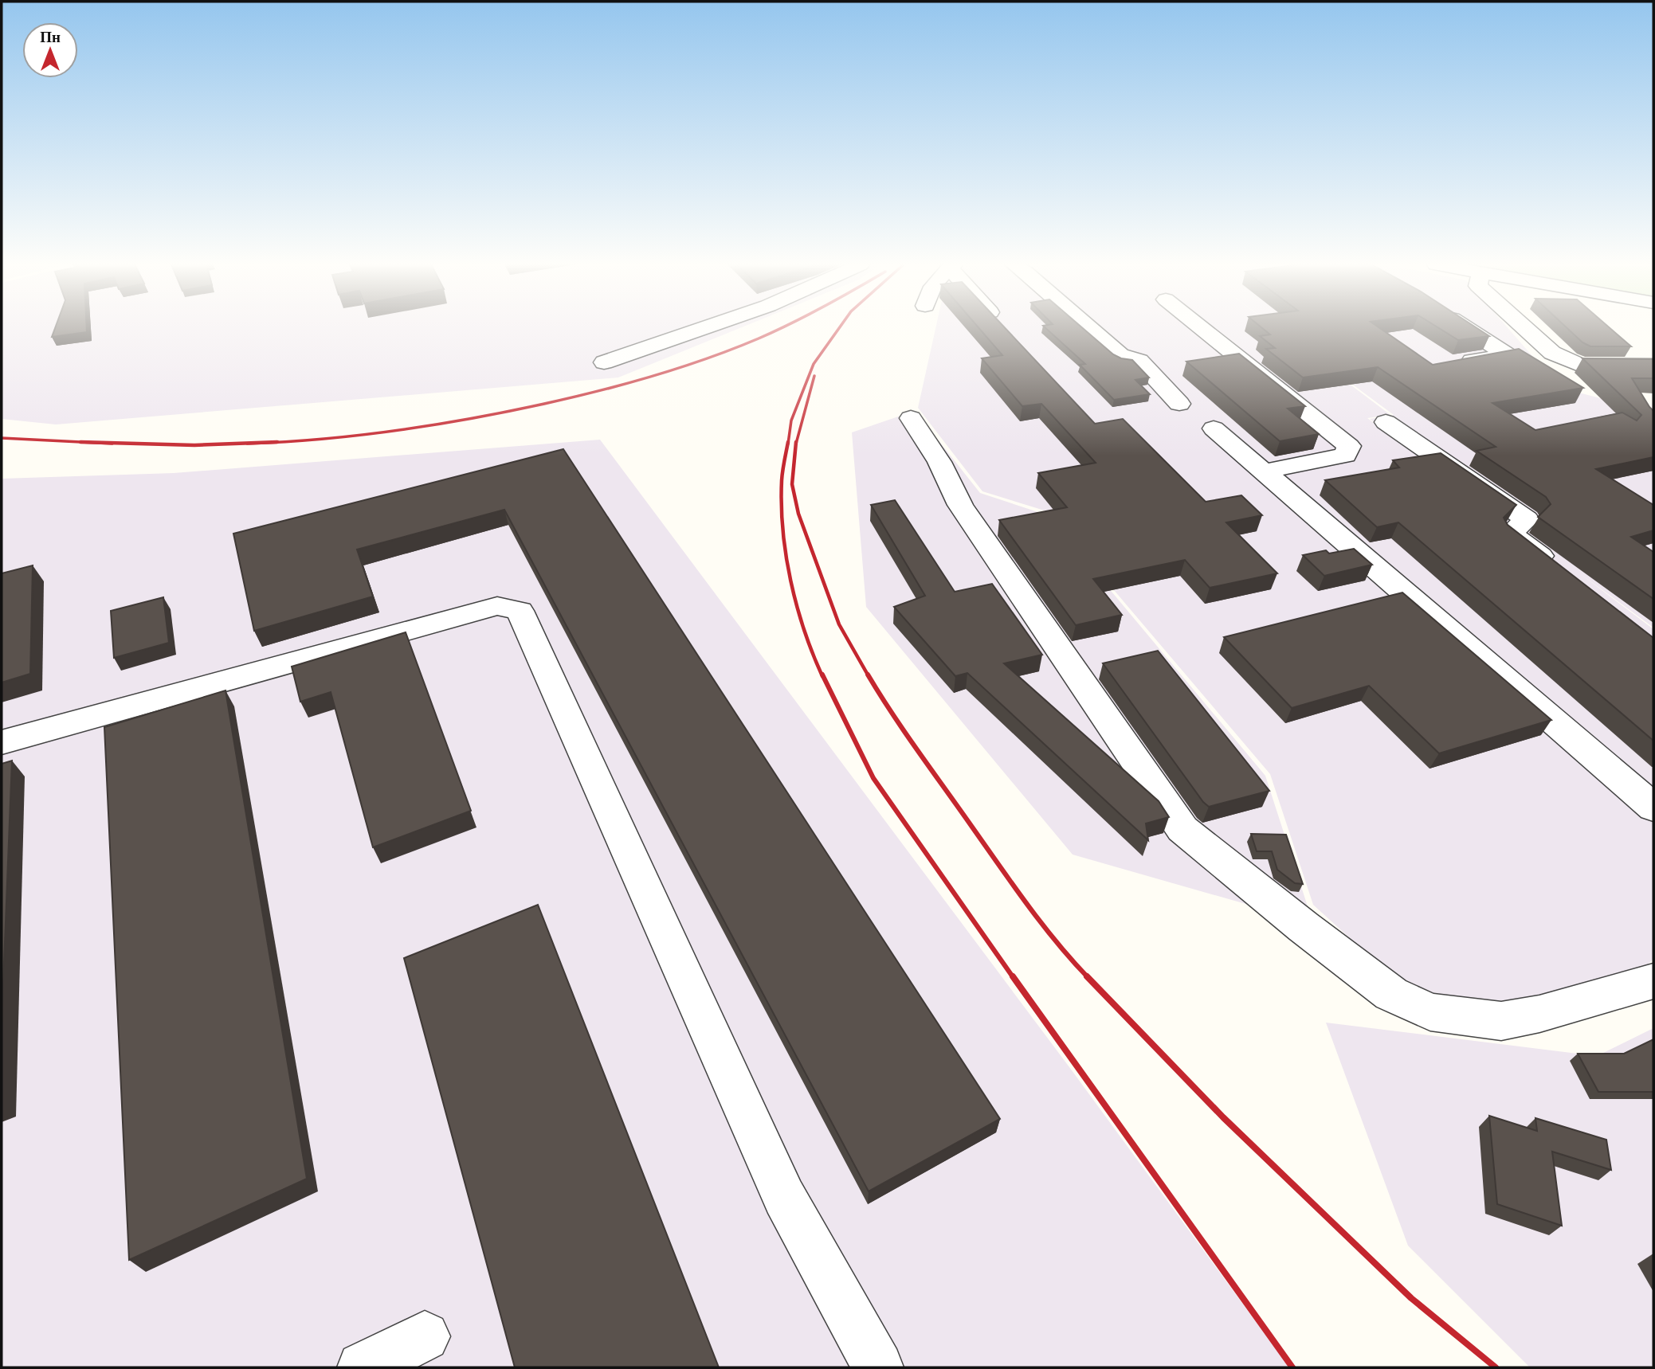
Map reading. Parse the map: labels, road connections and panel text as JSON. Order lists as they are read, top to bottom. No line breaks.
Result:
{"north":"top"}
